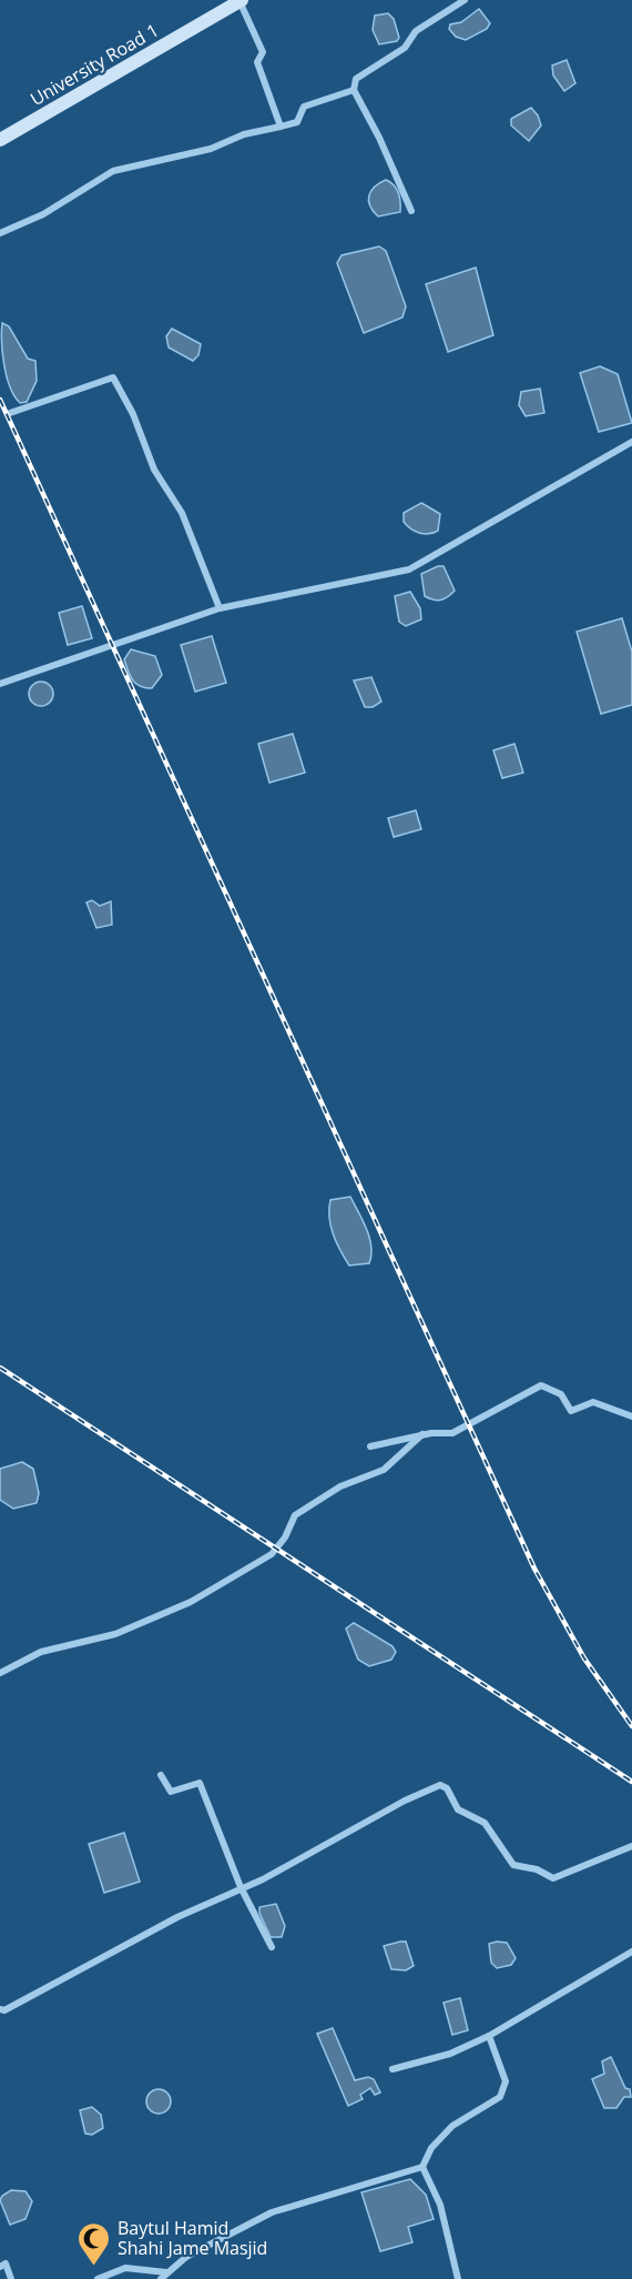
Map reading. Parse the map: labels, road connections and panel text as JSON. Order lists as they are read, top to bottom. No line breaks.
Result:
{"streets":{"main road":["University Road 1"]},"places":{"mosque":["Baytul Hamid Shahi Jame Masjid"]}}
